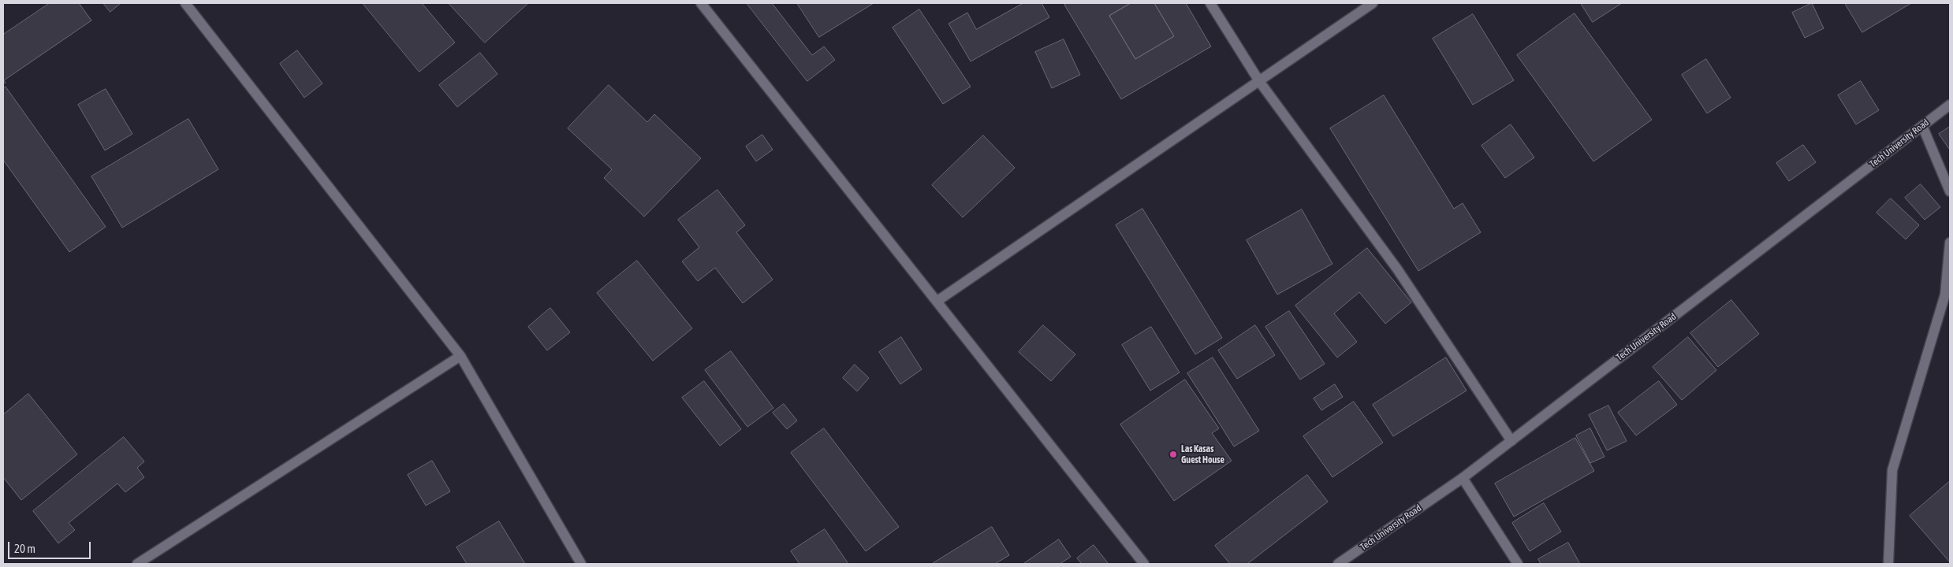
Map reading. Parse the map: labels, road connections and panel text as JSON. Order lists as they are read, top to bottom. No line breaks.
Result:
{"streets":{"street":["Tech University Road"]},"places":["Las Kasas Guest House"],"scale_bar":"20 m"}
